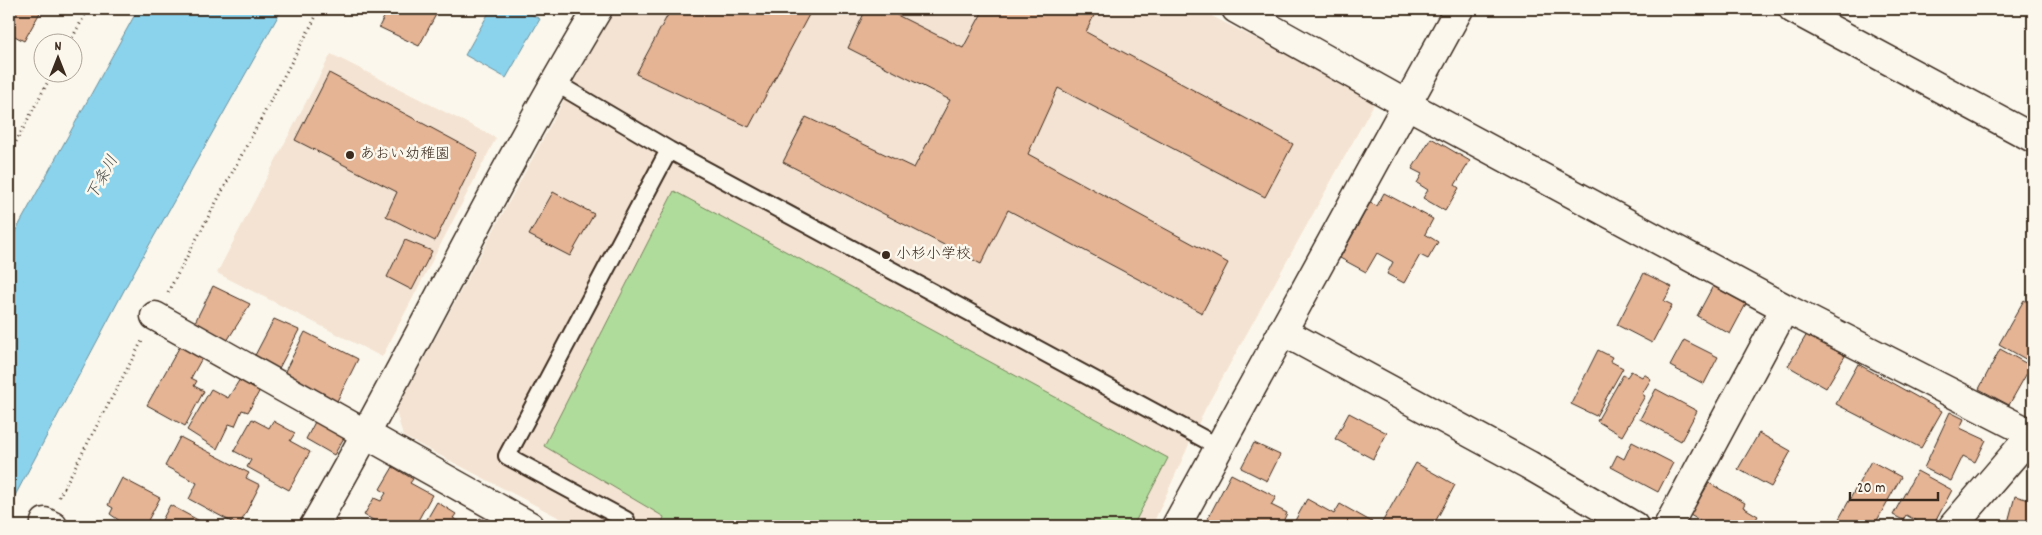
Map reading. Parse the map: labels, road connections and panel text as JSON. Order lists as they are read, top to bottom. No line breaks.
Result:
{"water":["下条川"],"places":["あおい幼稚園","小杉小学校"],"scale_bar":"20 m","north":"top"}
